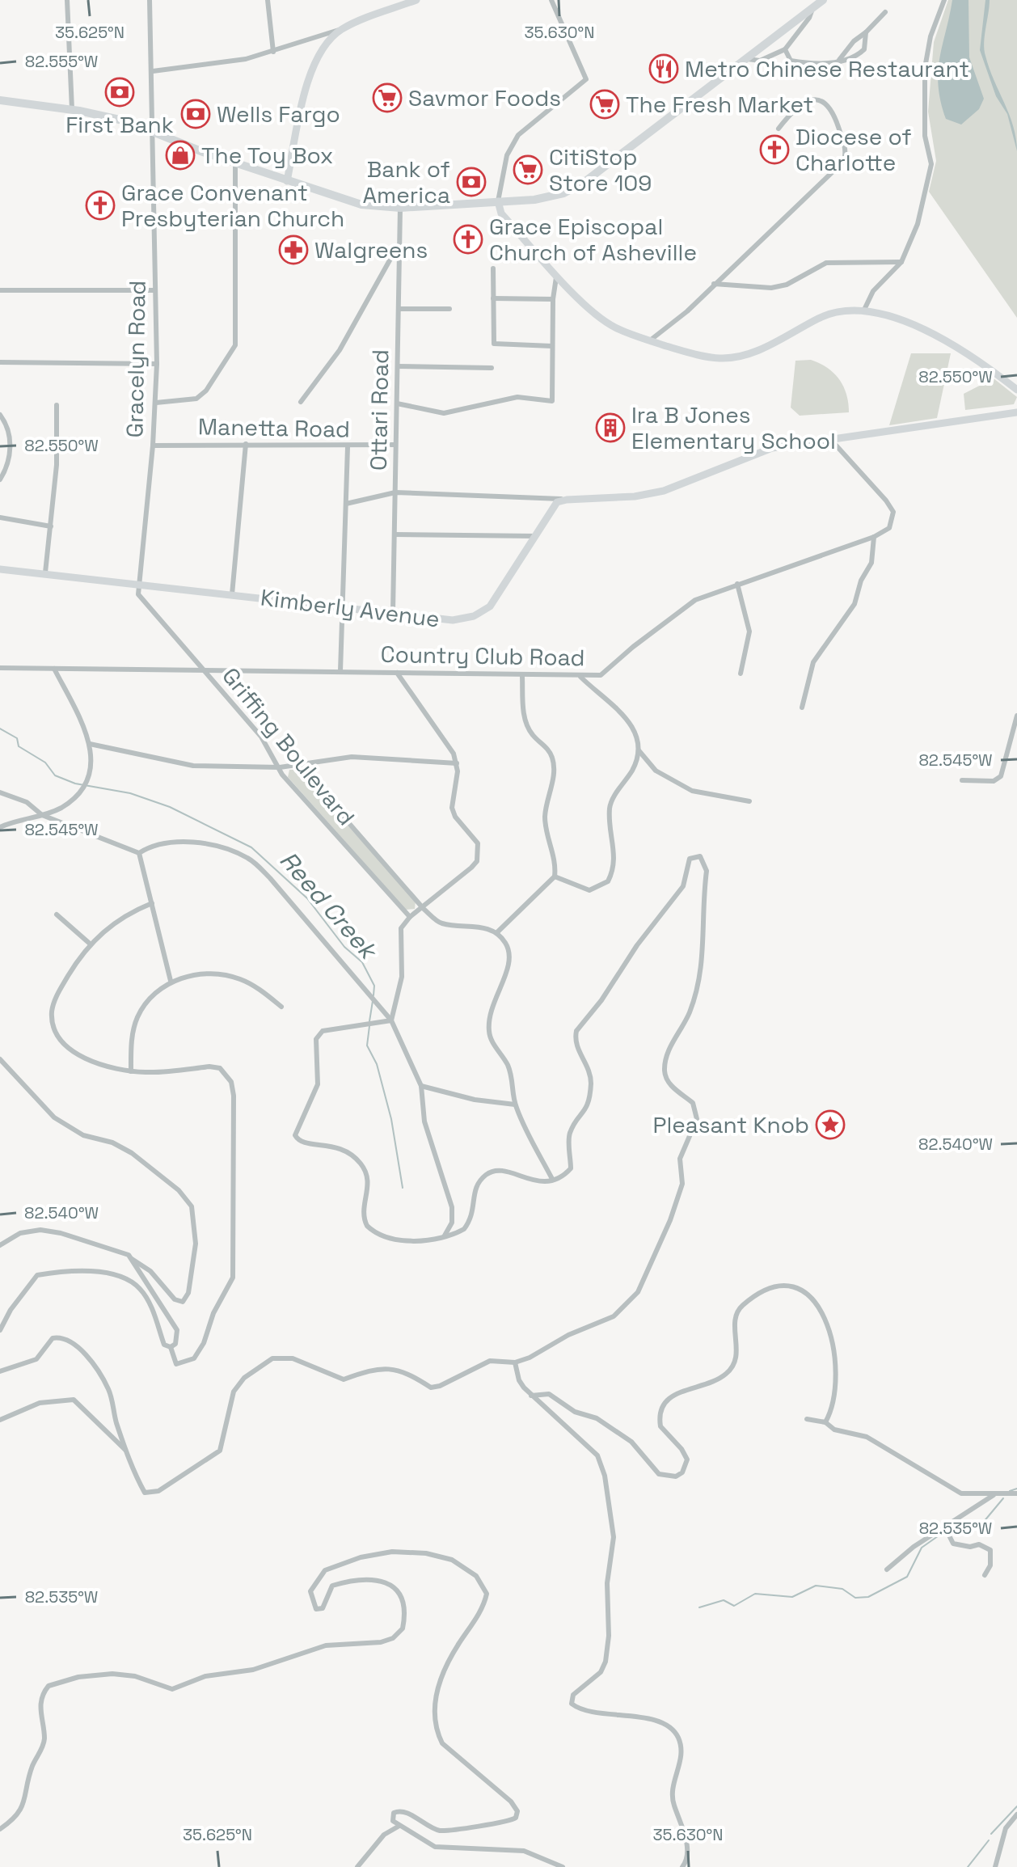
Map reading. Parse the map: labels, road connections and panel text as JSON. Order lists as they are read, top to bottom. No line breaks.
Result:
{"streets":{"street":["Gracelyn Road","Ottari Road","Manetta Road","Kimberly Avenue","Country Club Road","Griffing Boulevard"]},"crossings":[["Gracelyn Road","Manetta Road"],["Gracelyn Road","Kimberly Avenue"],["Gracelyn Road","Griffing Boulevard"],["Ottari Road","Manetta Road"],["Ottari Road","Kimberly Avenue"],["Kimberly Avenue","Griffing Boulevard"],["Country Club Road","Griffing Boulevard"]],"water":["Reed Creek"],"places":{"restaurant":["Metro Chinese Restaurant"],"bank":["First Bank","Wells Fargo","Bank of America"],"supermarket":["Savmor Foods","The Fresh Market","CitiStop Store 109"],"church":["Diocese of Charlotte","Grace Convenant Presbyterian Church","Grace Episcopal Church of Asheville"],"shop":["The Toy Box"],"pharmacy":["Walgreens"],"building":["Ira B Jones Elementary School"],"place":["Pleasant Knob"]},"coordinates":["35.625°N","35.630°N","82.555°W","82.550°W","82.545°W","82.540°W","82.535°W"]}
